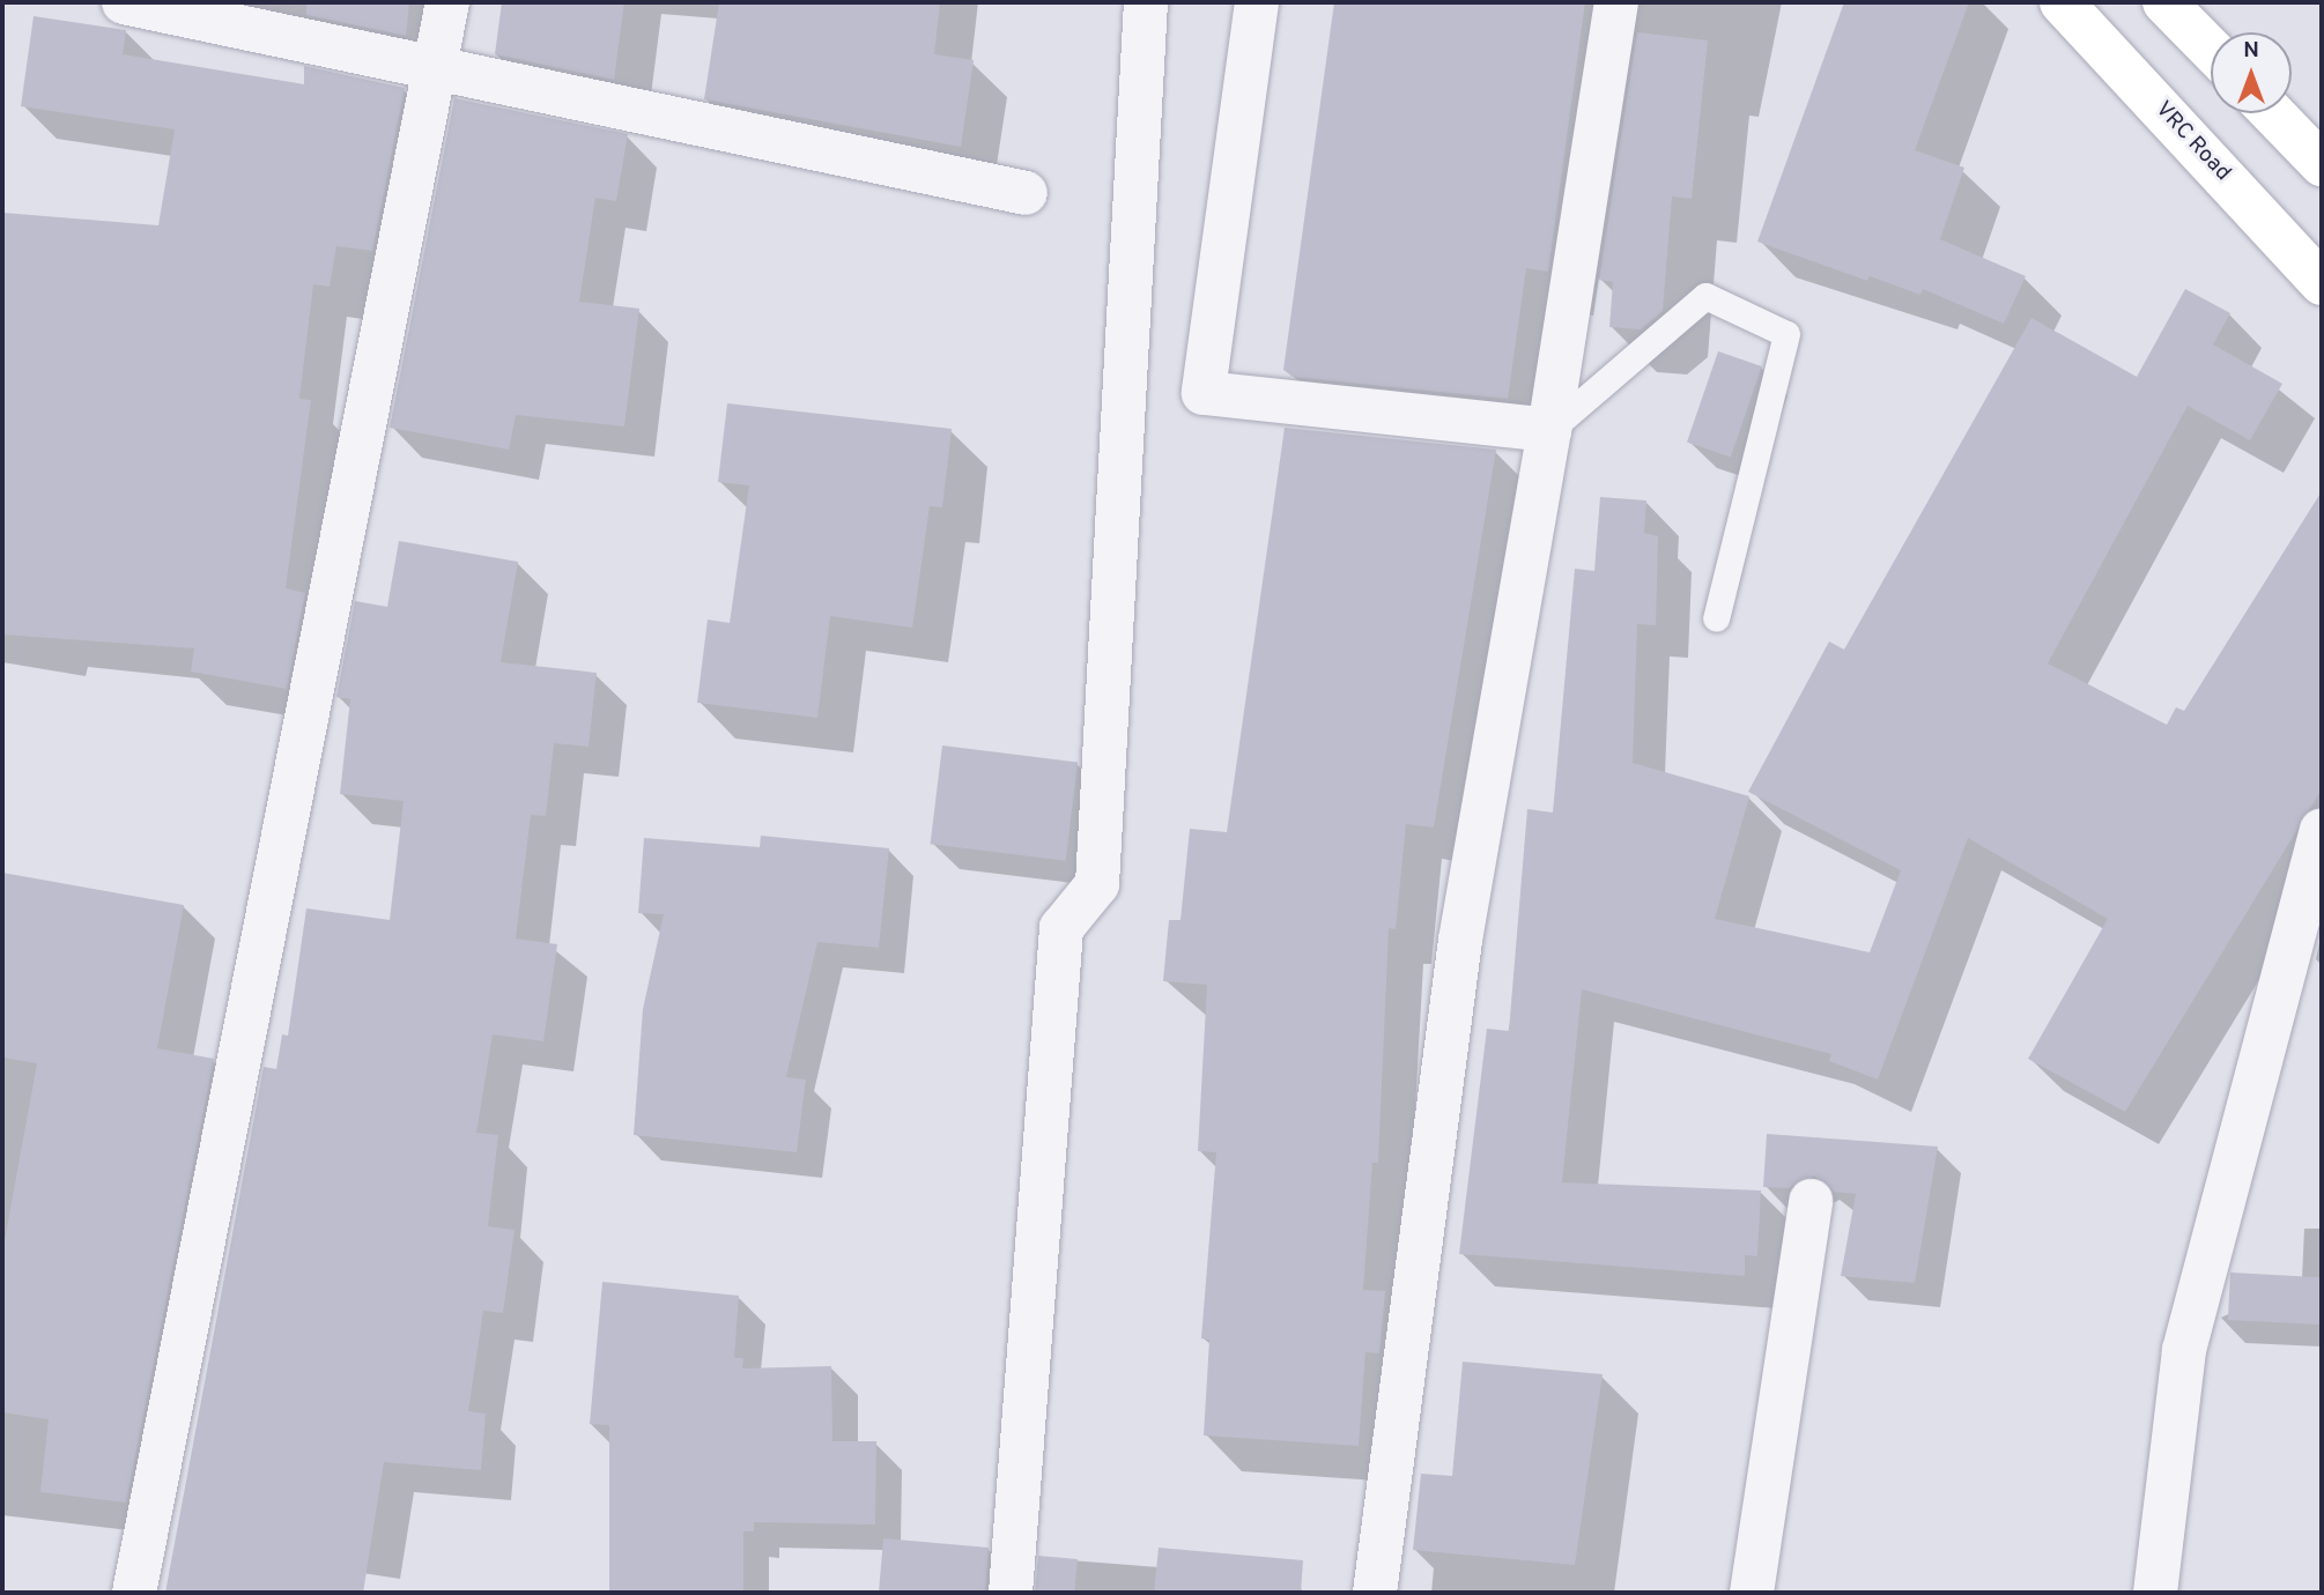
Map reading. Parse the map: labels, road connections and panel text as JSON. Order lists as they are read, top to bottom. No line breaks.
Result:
{"streets":{"main road":["VRC Road"]},"north":"top"}
